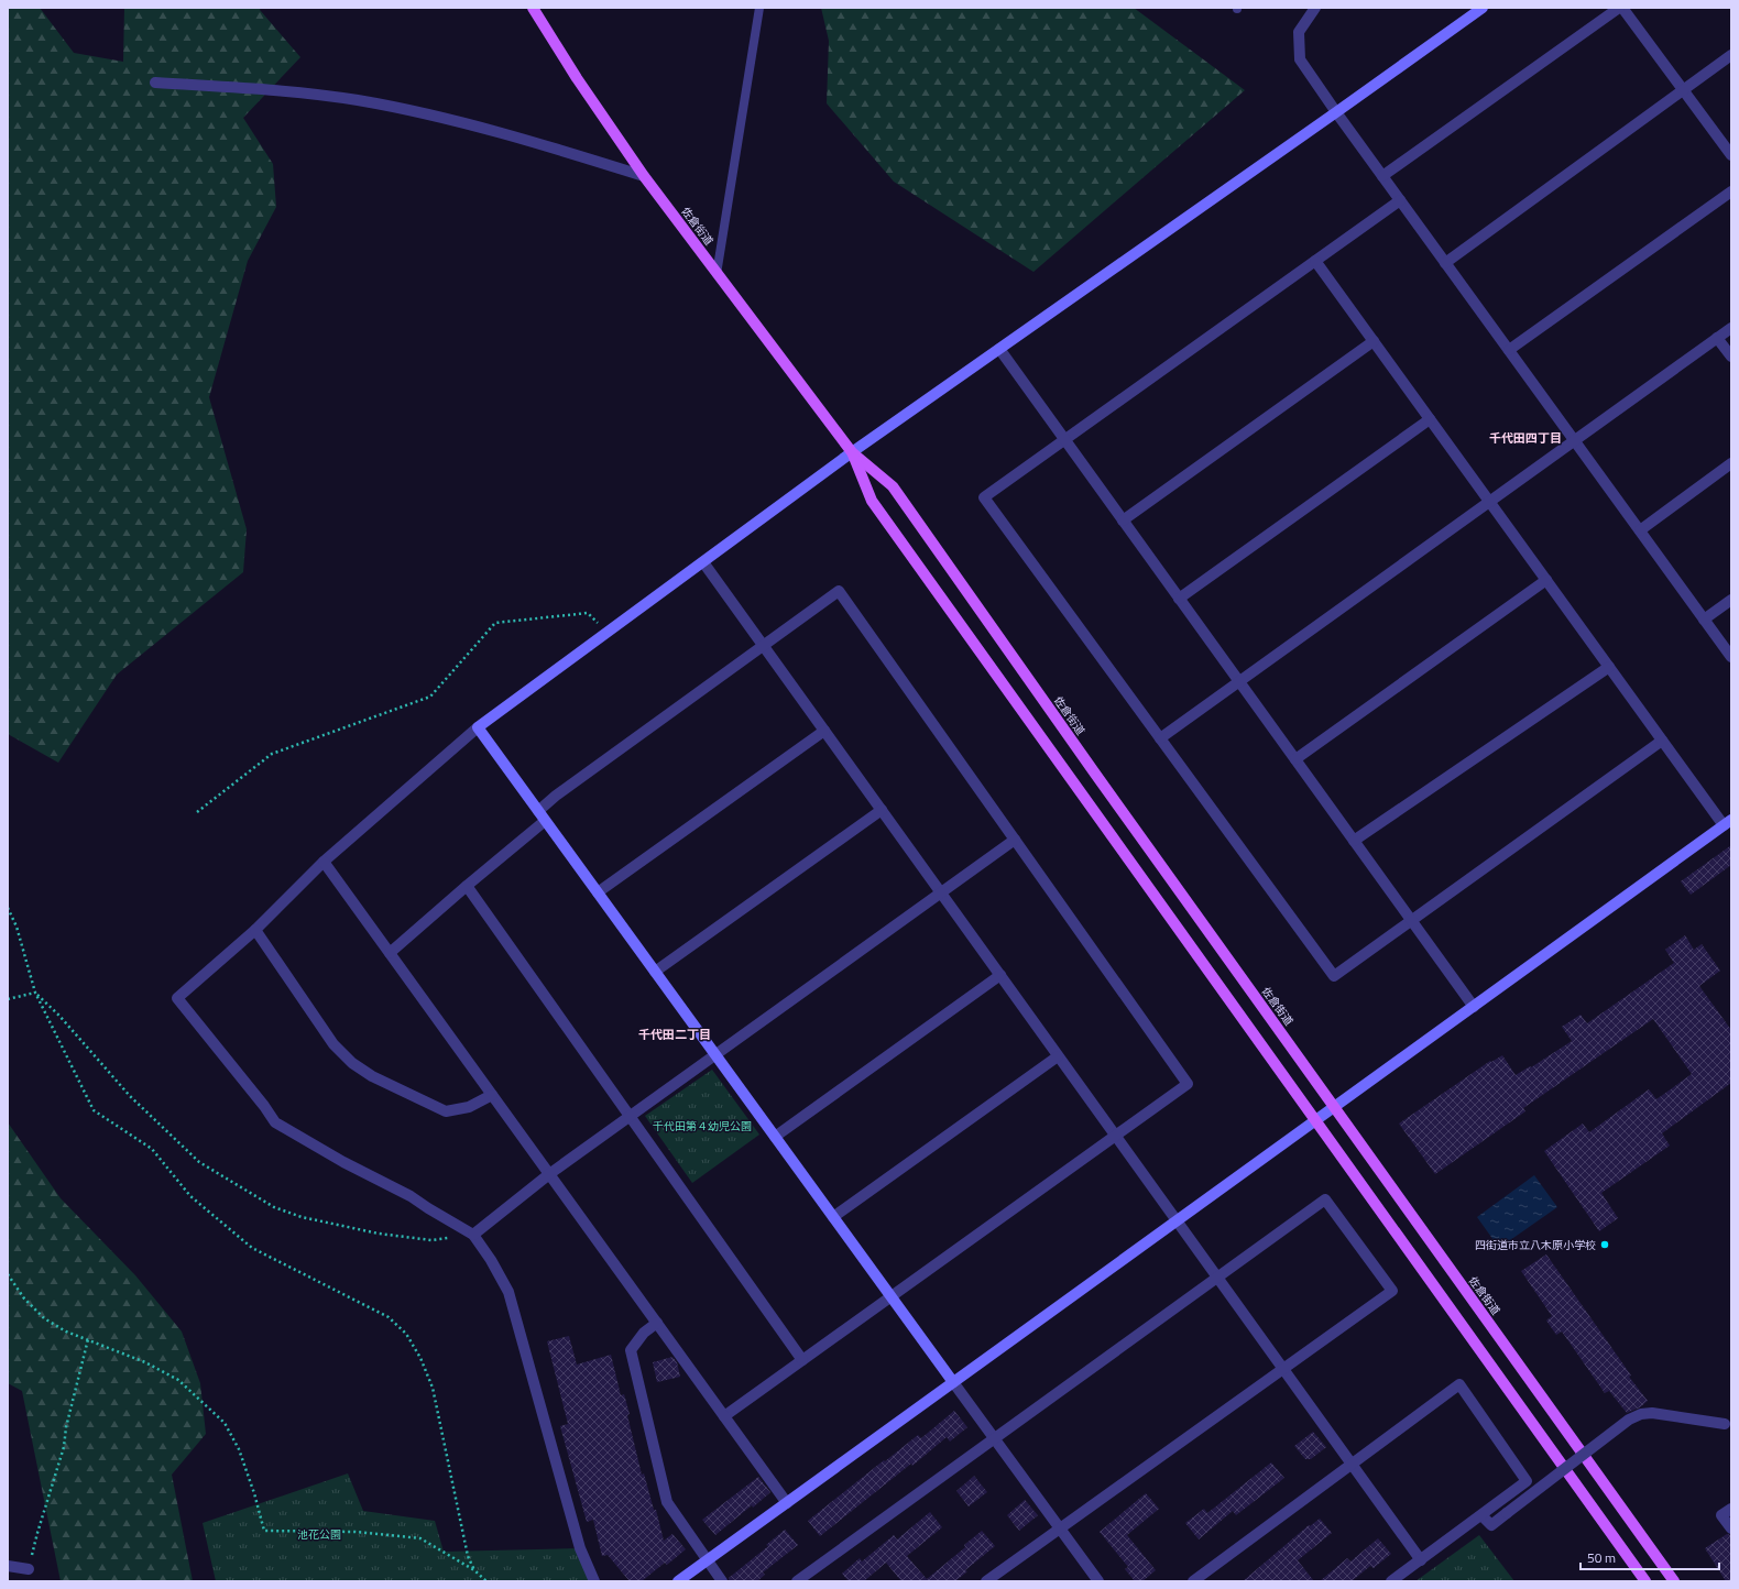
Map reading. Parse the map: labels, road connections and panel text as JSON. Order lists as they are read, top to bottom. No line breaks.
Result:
{"streets":{"main road":["佐倉街道"]},"districts":["千代田四丁目","千代田二丁目"],"parks":["千代田第４幼児公園","池花公園"],"places":["四街道市立八木原小学校"],"scale_bar":"50 m"}
